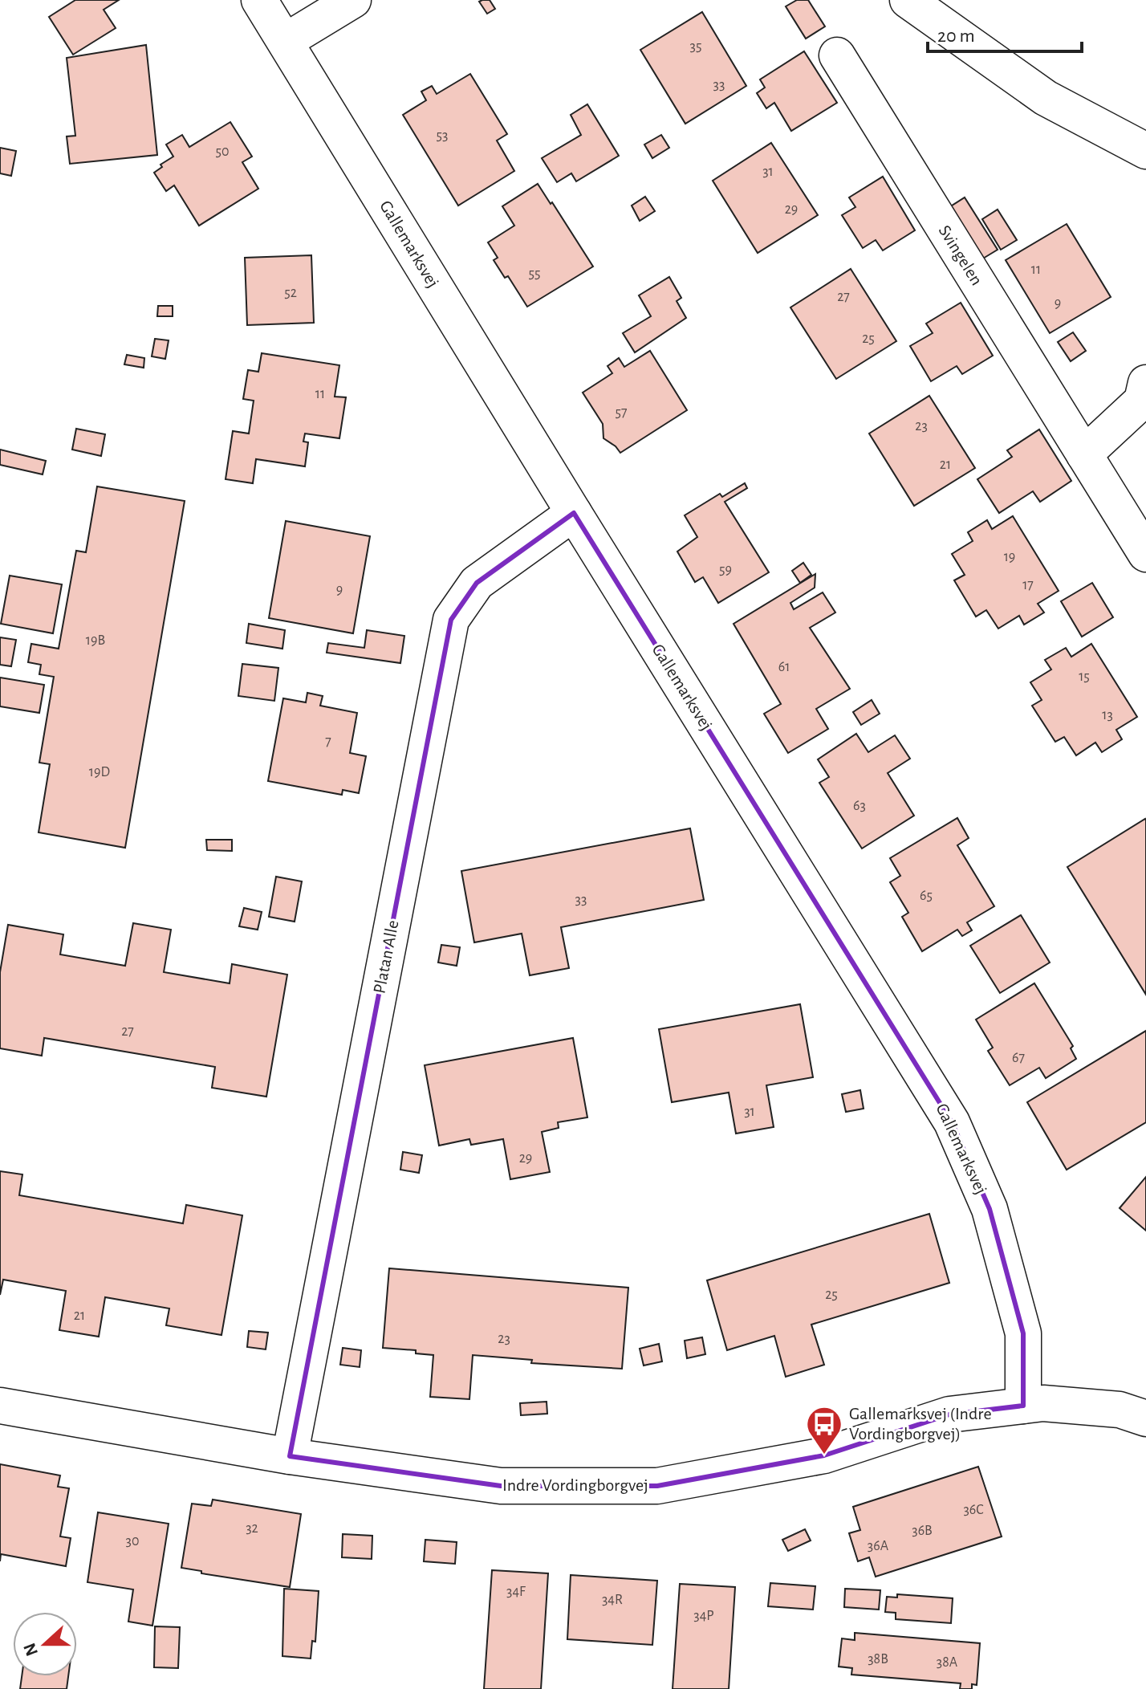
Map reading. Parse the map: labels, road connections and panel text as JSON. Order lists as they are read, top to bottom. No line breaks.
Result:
{"streets":{"street":["Gallemarksvej","Svingelen","Platan Alle","Indre Vordingborgvej"]},"crossings":[["Gallemarksvej","Platan Alle"],["Gallemarksvej","Indre Vordingborgvej"],["Platan Alle","Indre Vordingborgvej"]],"places":{"bus stop":["Gallemarksvej (Indre Vordingborgvej)"]},"house_numbers":["35","33","53","50","31","29","11","55","52","27","9","25","11","57","23","21","19","59","17","9","19B","61","15","13","7","19D","63","65","33","27","67","31","29","25","21","23","36C","32","36B","30","36A","34F","34R","34P","38B","38A"],"scale_bar":"20 m","north":"left"}
